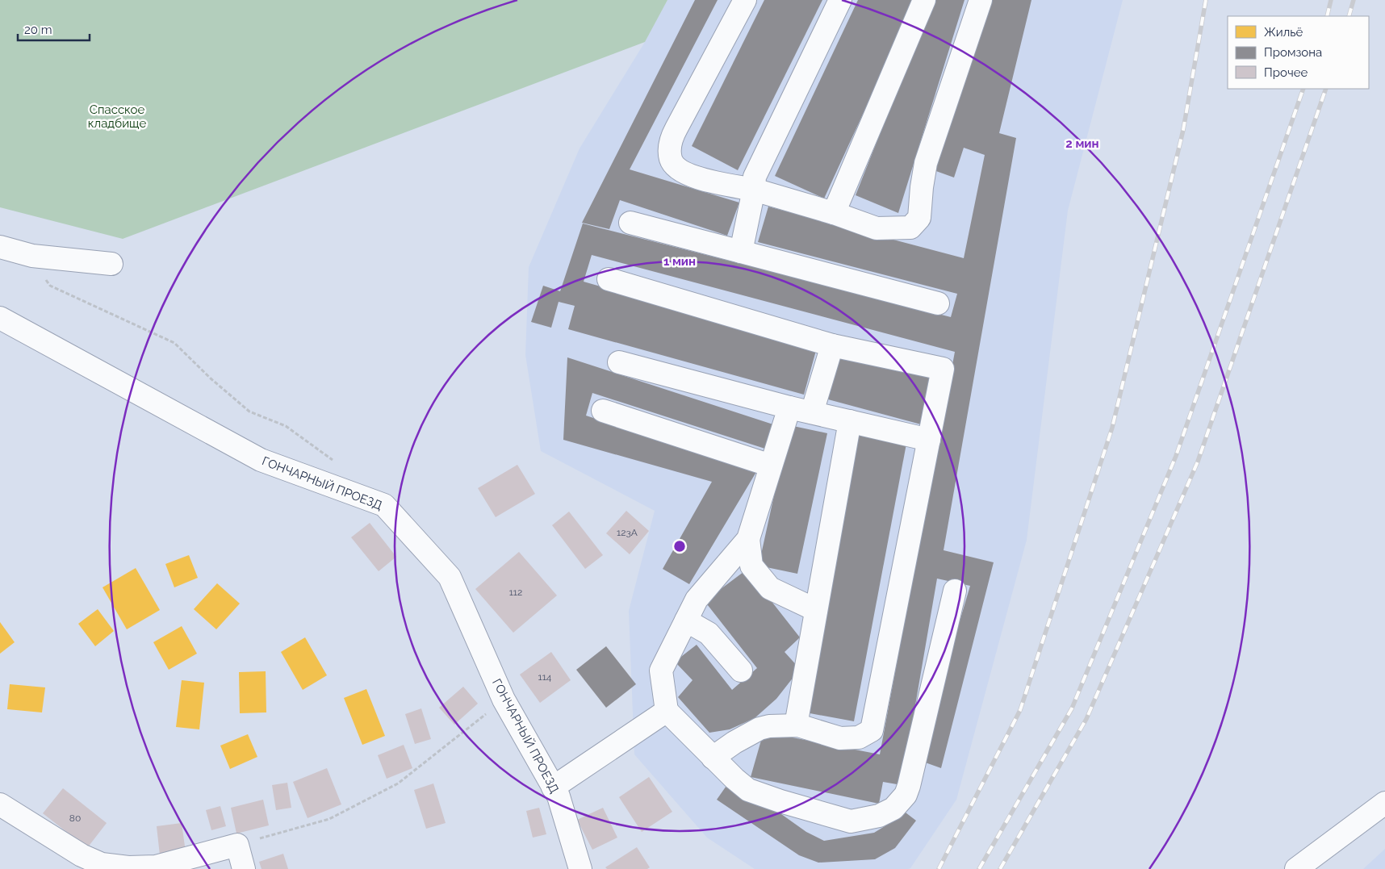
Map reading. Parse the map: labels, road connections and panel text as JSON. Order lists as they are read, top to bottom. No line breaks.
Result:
{"streets":{"street":["ГОНЧАРНЫЙ ПРОЕЗД"]},"parks":["Спасское кладбище"],"house_numbers":["123А","112","114","80"],"legend":["Жильё","Промзона","Прочее"],"scale_bar":"20 m","rings":["2 мин","1 мин"]}
